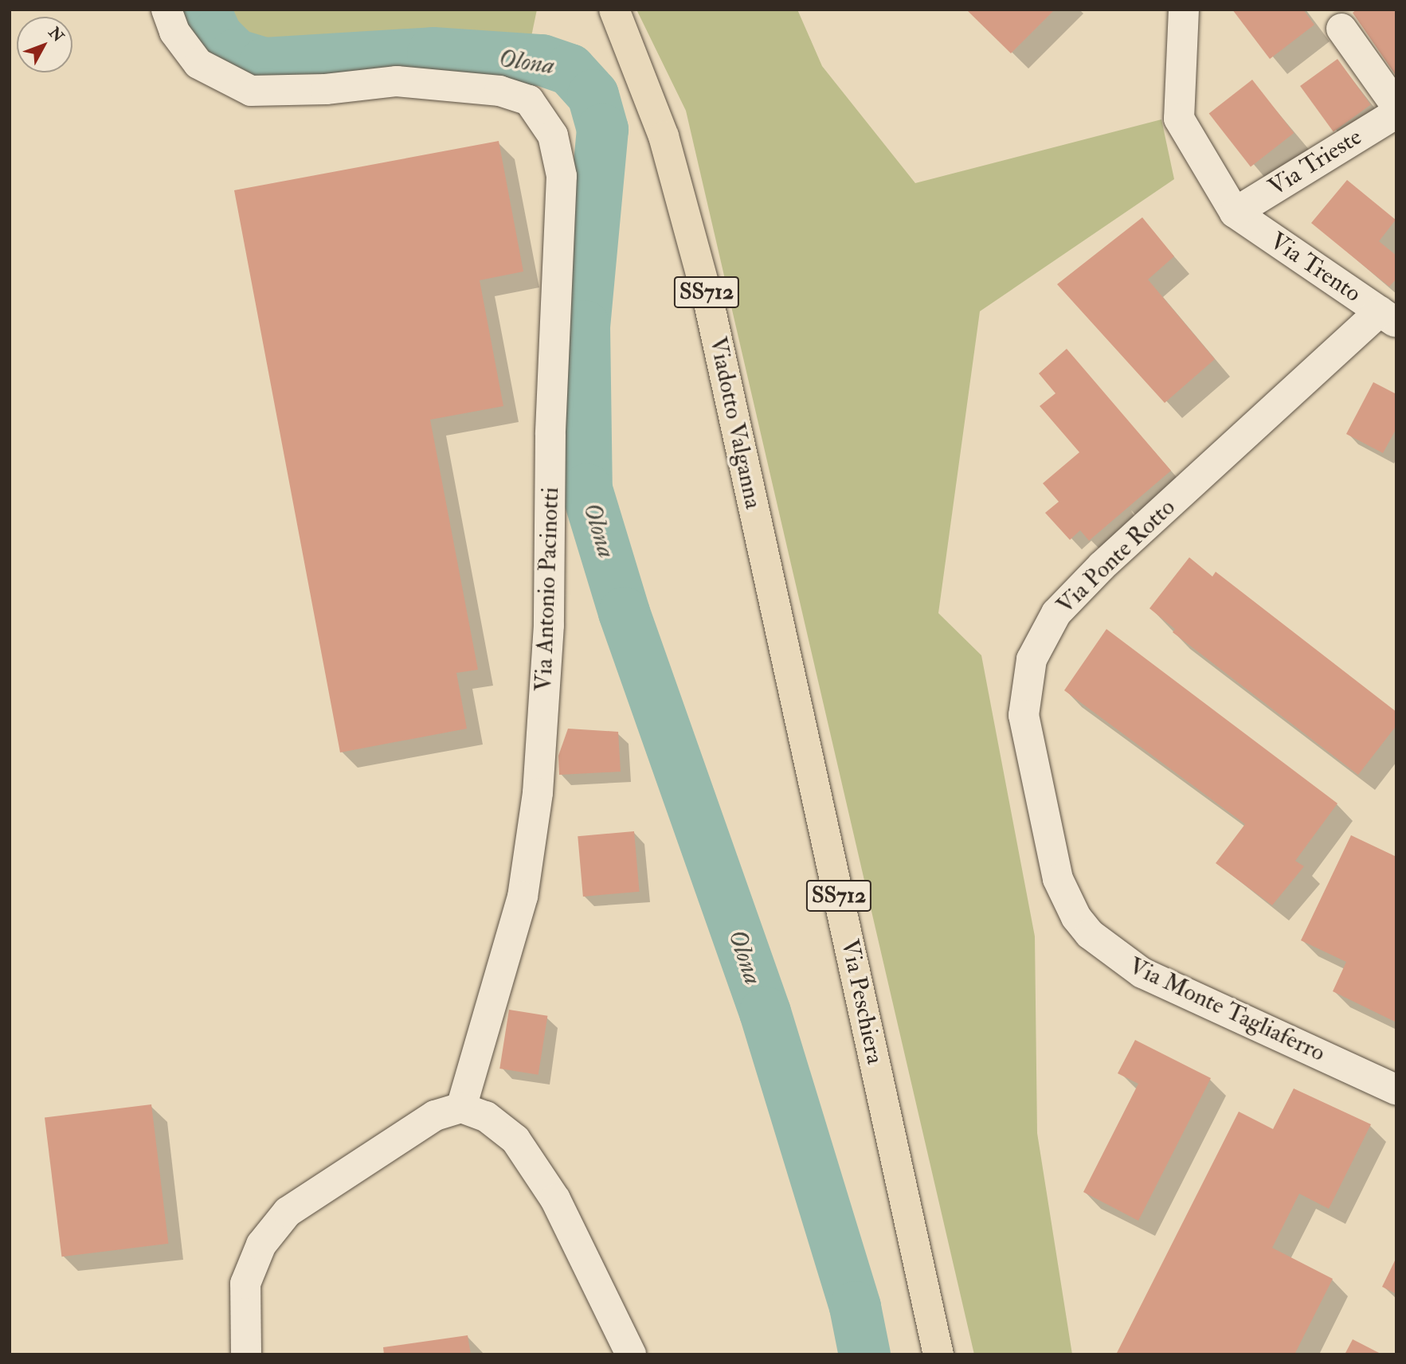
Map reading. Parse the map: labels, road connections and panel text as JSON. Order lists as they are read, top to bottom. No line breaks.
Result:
{"streets":{"main road":["SS712","Viadotto Valganna","Via Peschiera"],"street":["Via Trieste","Via Trento","Via Ponte Rotto","Via Antonio Pacinotti","Via Monte Tagliaferro"]},"crossings":[["Via Trieste","Via Trento"],["Via Trento","Via Ponte Rotto"],["Viadotto Valganna","Via Peschiera"],["Via Ponte Rotto","Via Monte Tagliaferro"]],"water":["Olona"],"north":"top right"}
